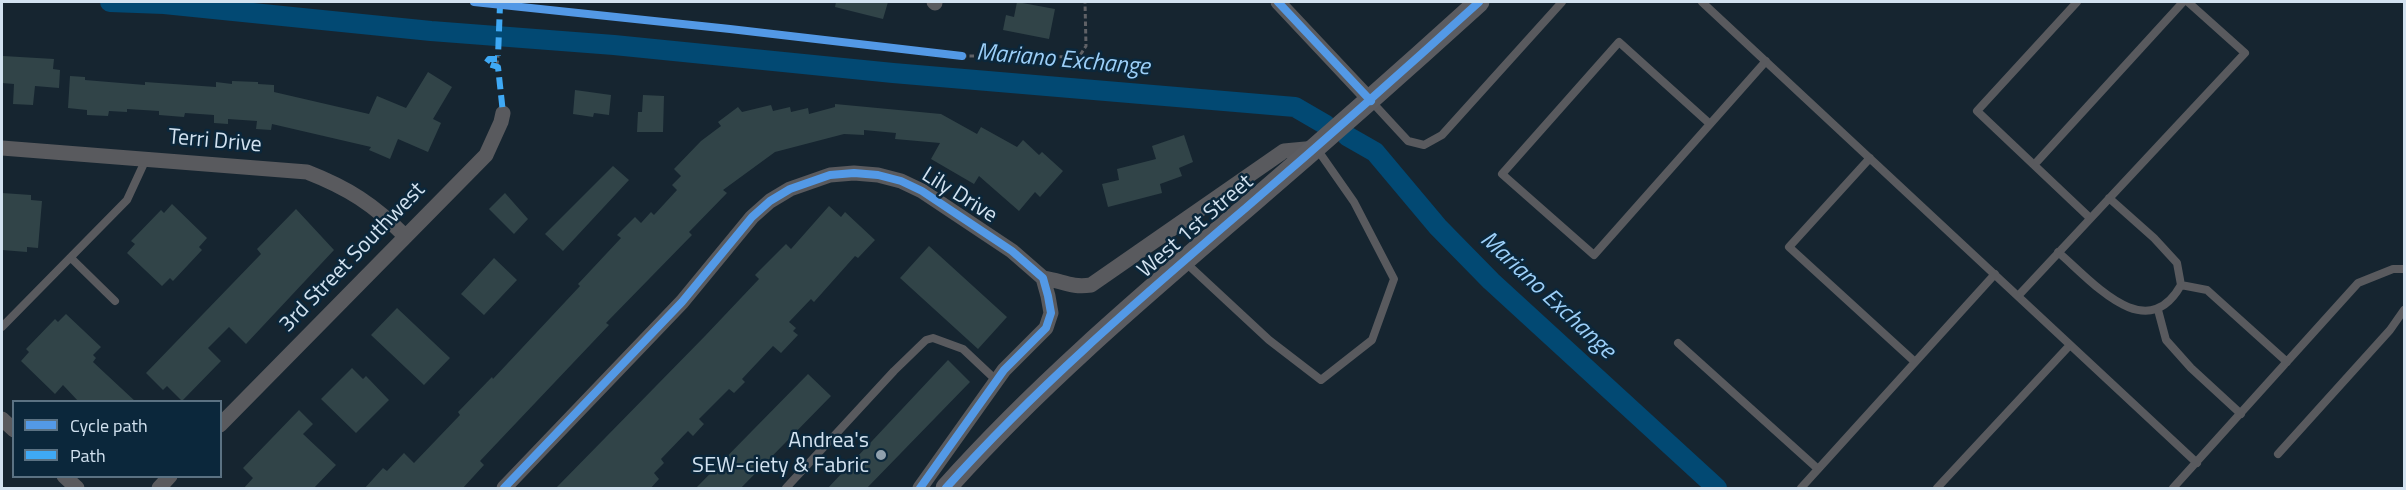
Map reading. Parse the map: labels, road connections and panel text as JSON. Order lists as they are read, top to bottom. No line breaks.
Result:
{"streets":{"main road":["West 1st Street"],"street":["Terri Drive","Lily Drive","3rd Street Southwest"]},"crossings":[["Terri Drive","3rd Street Southwest"]],"water":["Mariano Exchange"],"places":["Andrea's SEW-ciety & Fabric"],"legend":["Cycle path","Path"]}
